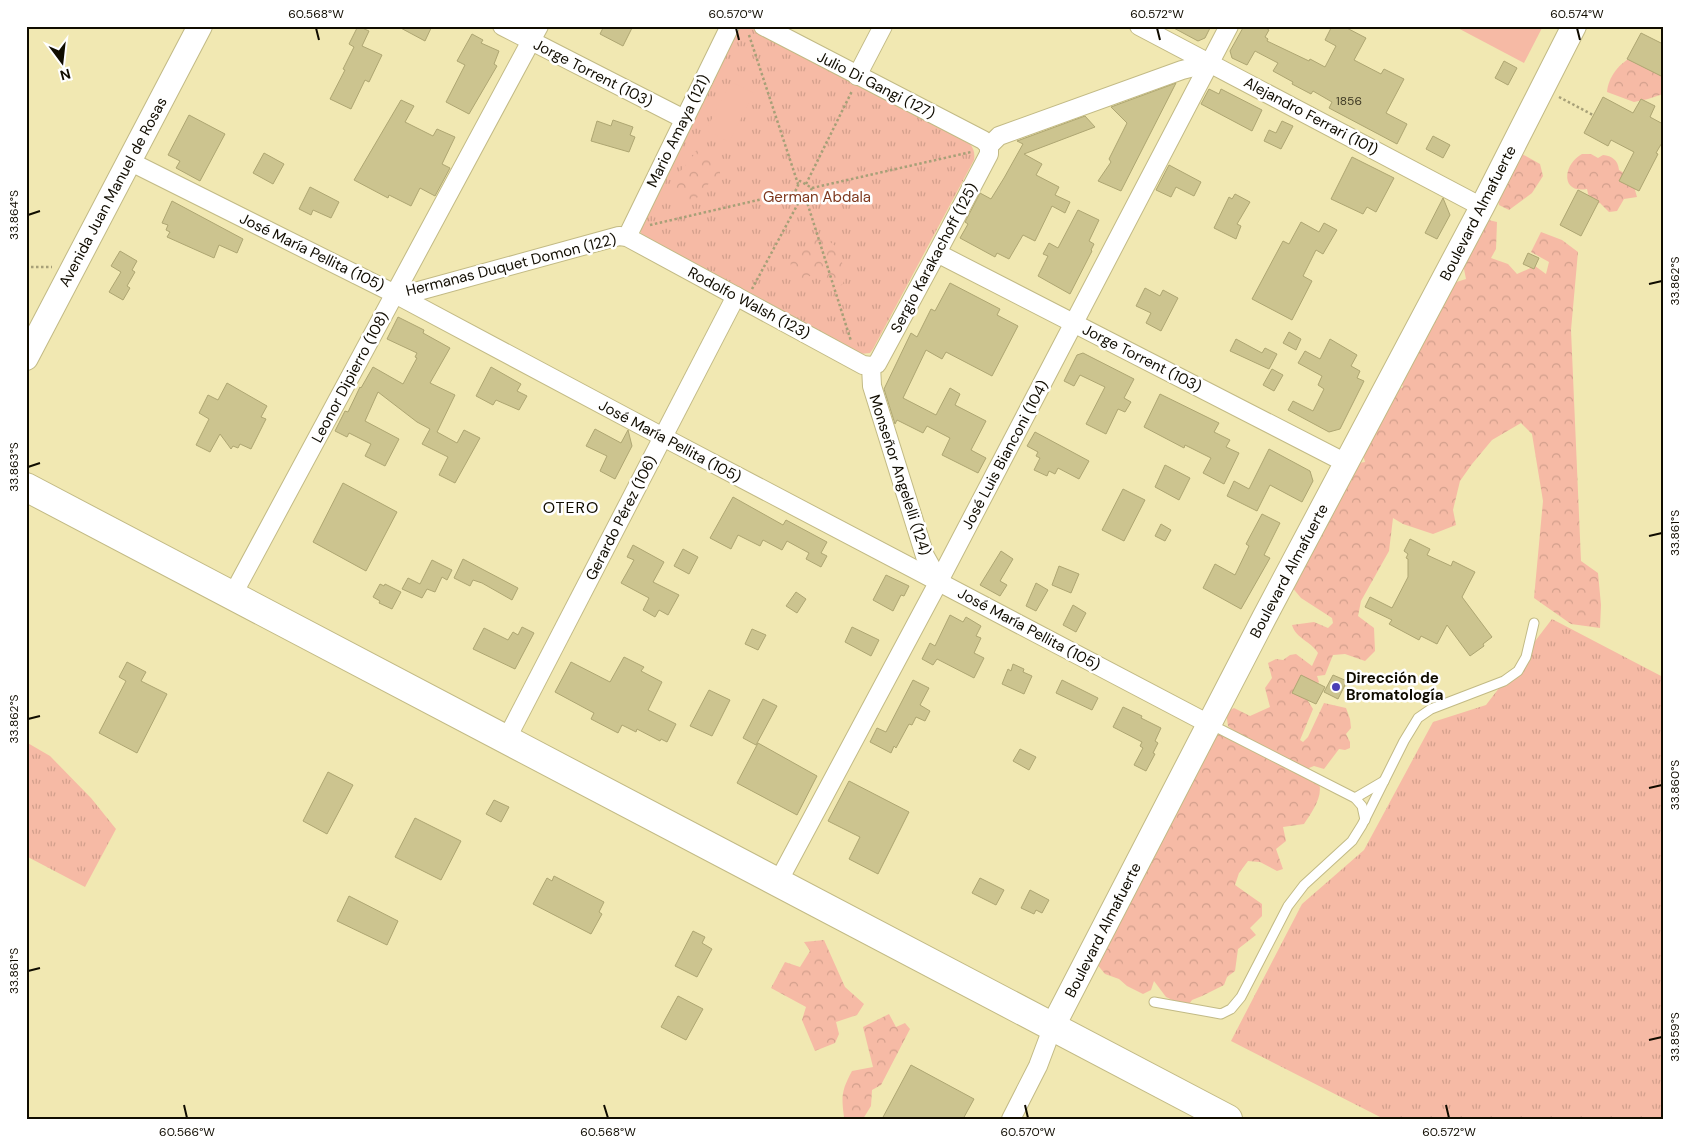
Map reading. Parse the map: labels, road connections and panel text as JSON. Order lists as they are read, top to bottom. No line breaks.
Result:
{"streets":{"main road":["Avenida Juan Manuel de Rosas","Boulevard Almafuerte"],"street":["Jorge Torrent (103)","Julio Di Gangi (127)","Alejandro Ferrari (101)","Mario Amaya (121)","José María Pellita (105)","Sergio Karakachoff (125)","Hermanas Duquet Domon (122)","Rodolfo Walsh (123)","Leonor Dipierro (108)","José Luis Bianconi (104)","Monseñor Angelelli (124)","Gerardo Pérez (106)"]},"crossings":[["Jorge Torrent (103)","Mario Amaya (121)"],["Jorge Torrent (103)","Boulevard Almafuerte"],["Jorge Torrent (103)","Sergio Karakachoff (125)"],["Jorge Torrent (103)","Leonor Dipierro (108)"],["Jorge Torrent (103)","José Luis Bianconi (104)"],["Julio Di Gangi (127)","Mario Amaya (121)"],["Julio Di Gangi (127)","Sergio Karakachoff (125)"],["Alejandro Ferrari (101)","Boulevard Almafuerte"],["Alejandro Ferrari (101)","José Luis Bianconi (104)"],["Mario Amaya (121)","Hermanas Duquet Domon (122)"],["Mario Amaya (121)","Rodolfo Walsh (123)"],["Avenida Juan Manuel de Rosas","José María Pellita (105)"],["Boulevard Almafuerte","José María Pellita (105)"],["José María Pellita (105)","Hermanas Duquet Domon (122)"],["José María Pellita (105)","Leonor Dipierro (108)"],["José María Pellita (105)","José Luis Bianconi (104)"],["José María Pellita (105)","Monseñor Angelelli (124)"],["José María Pellita (105)","Gerardo Pérez (106)"],["Sergio Karakachoff (125)","Rodolfo Walsh (123)"],["Sergio Karakachoff (125)","Monseñor Angelelli (124)"],["Hermanas Duquet Domon (122)","Rodolfo Walsh (123)"],["Hermanas Duquet Domon (122)","Leonor Dipierro (108)"],["Rodolfo Walsh (123)","Monseñor Angelelli (124)"],["Rodolfo Walsh (123)","Gerardo Pérez (106)"],["José Luis Bianconi (104)","Monseñor Angelelli (124)"]],"districts":["OTERO"],"parks":["German Abdala"],"places":["Dirección de Bromatología"],"house_numbers":["1856"],"north":"bottom","coordinates":["60.568°W","60.570°W","60.572°W","60.574°W","33.864°S","33.862°S","33.863°S","33.861°S","33.860°S","33.859°S","60.566°W"]}
